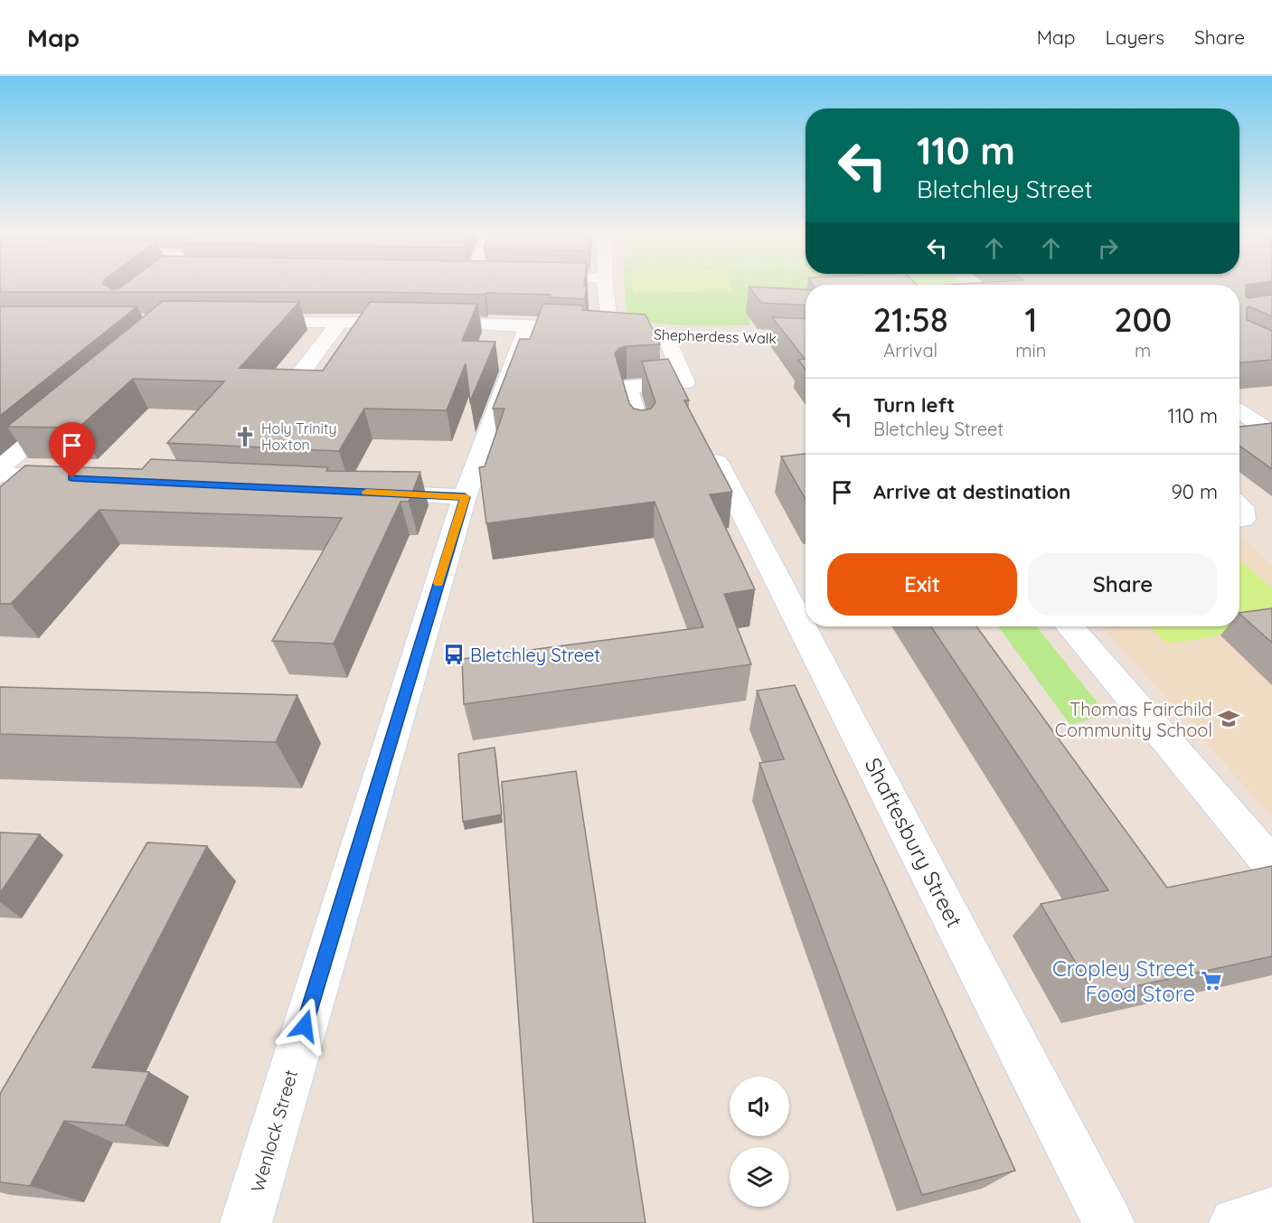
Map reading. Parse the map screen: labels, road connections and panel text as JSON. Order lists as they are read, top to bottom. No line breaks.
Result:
{"streets":{"street":["Shepherdess Walk","Shaftesbury Street","Wenlock Street"]},"crossings":[["Shepherdess Walk","Wenlock Street"]],"places":{"church":["Holy Trinity Hoxton"],"bus stop":["Bletchley Street"],"school or university":["Thomas Fairchild Community School"],"supermarket":["Cropley Street Food Store"]},"page":{"header":"Map","nav":["Map","Layers","Share"],"turn":["110 m","Bletchley Street"],"eta":["21:58","Arrival","1","min","200","m"],"list":[{"name":"Turn left","note":"Bletchley Street","value":"110 m"},{"name":"Arrive at destination","value":"90 m"}],"buttons":["Exit","Share"]}}
